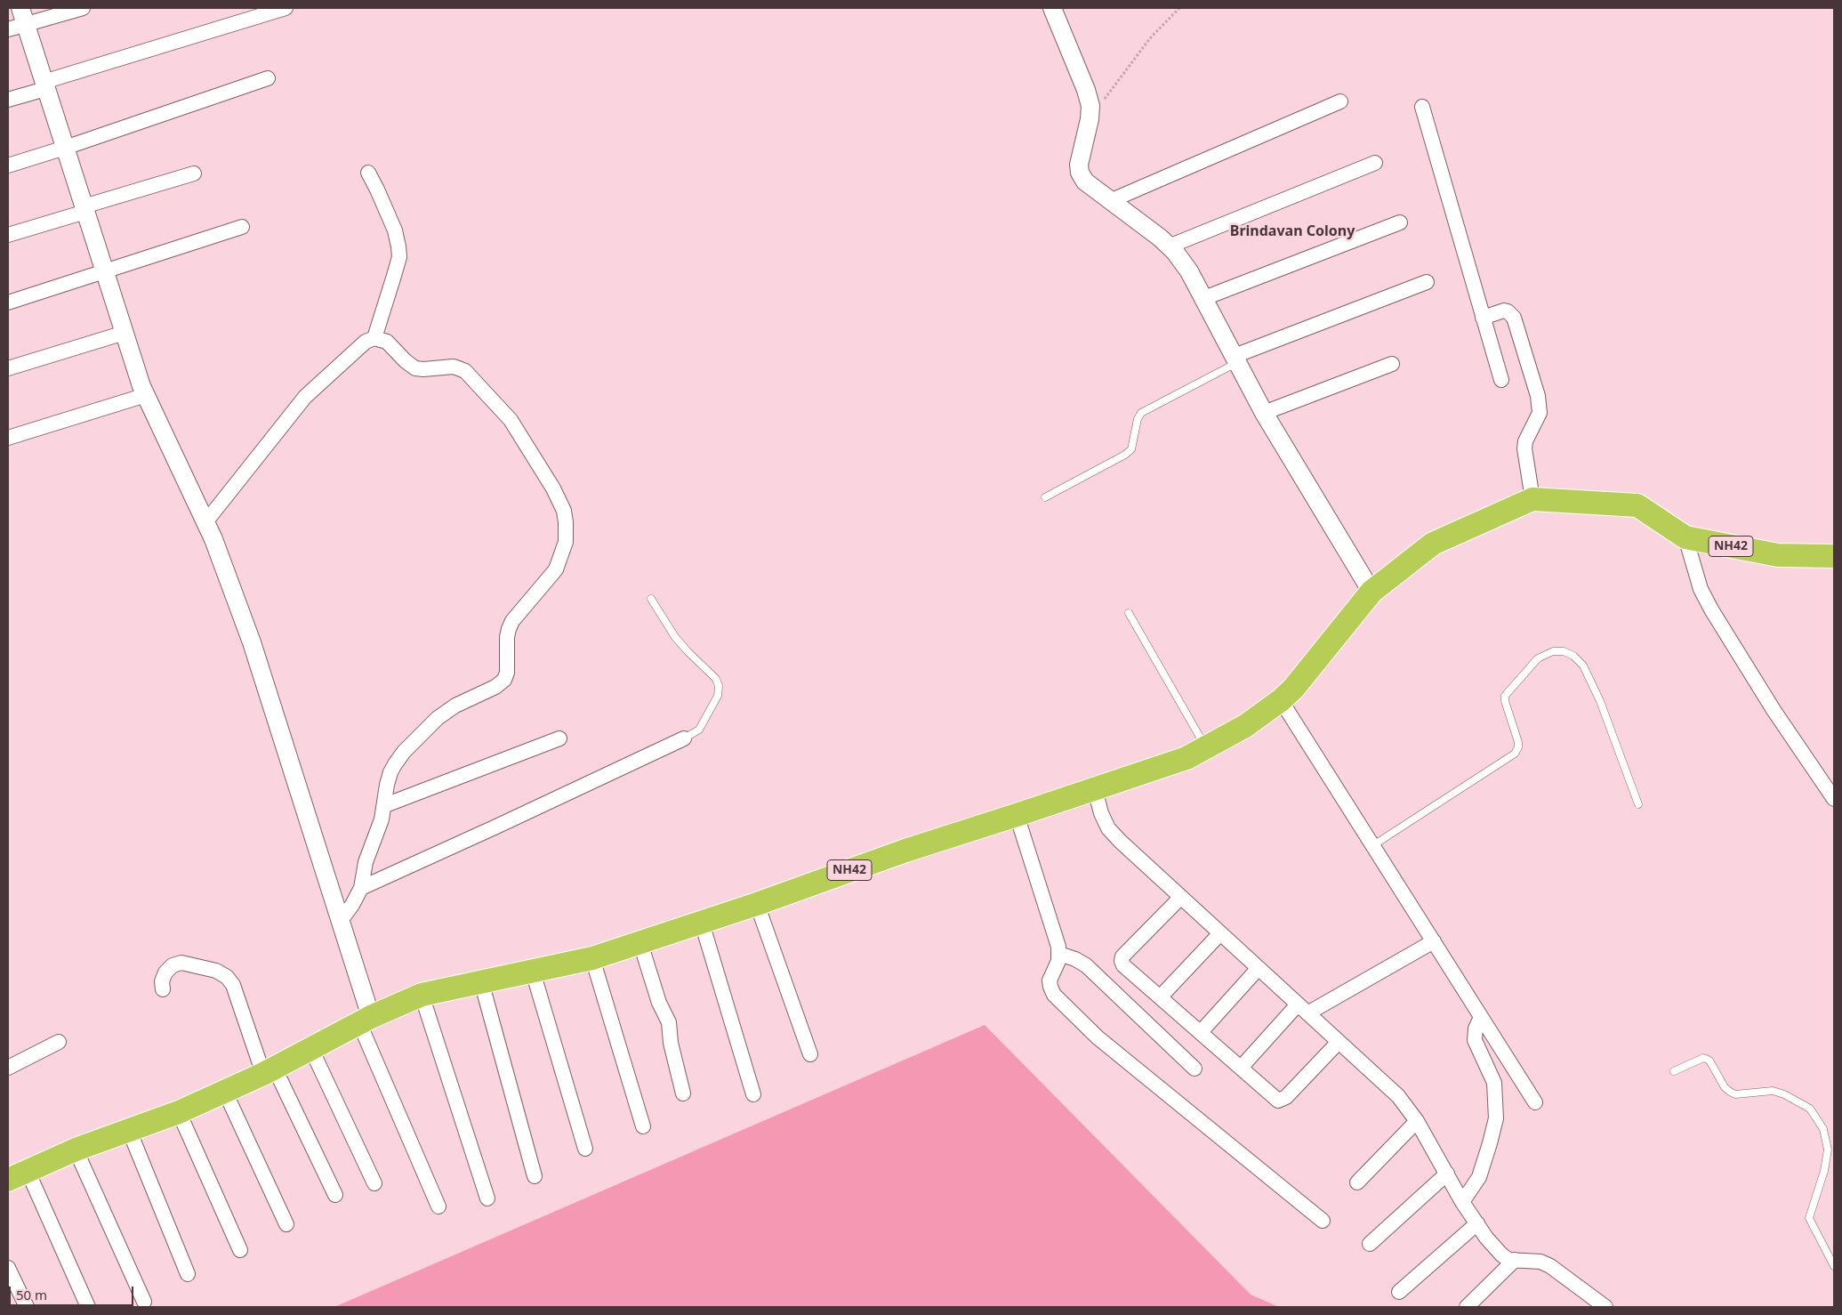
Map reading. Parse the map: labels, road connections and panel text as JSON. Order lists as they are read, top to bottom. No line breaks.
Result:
{"streets":{"highway":["NH42"]},"districts":["Brindavan Colony"],"scale_bar":"50 m"}
